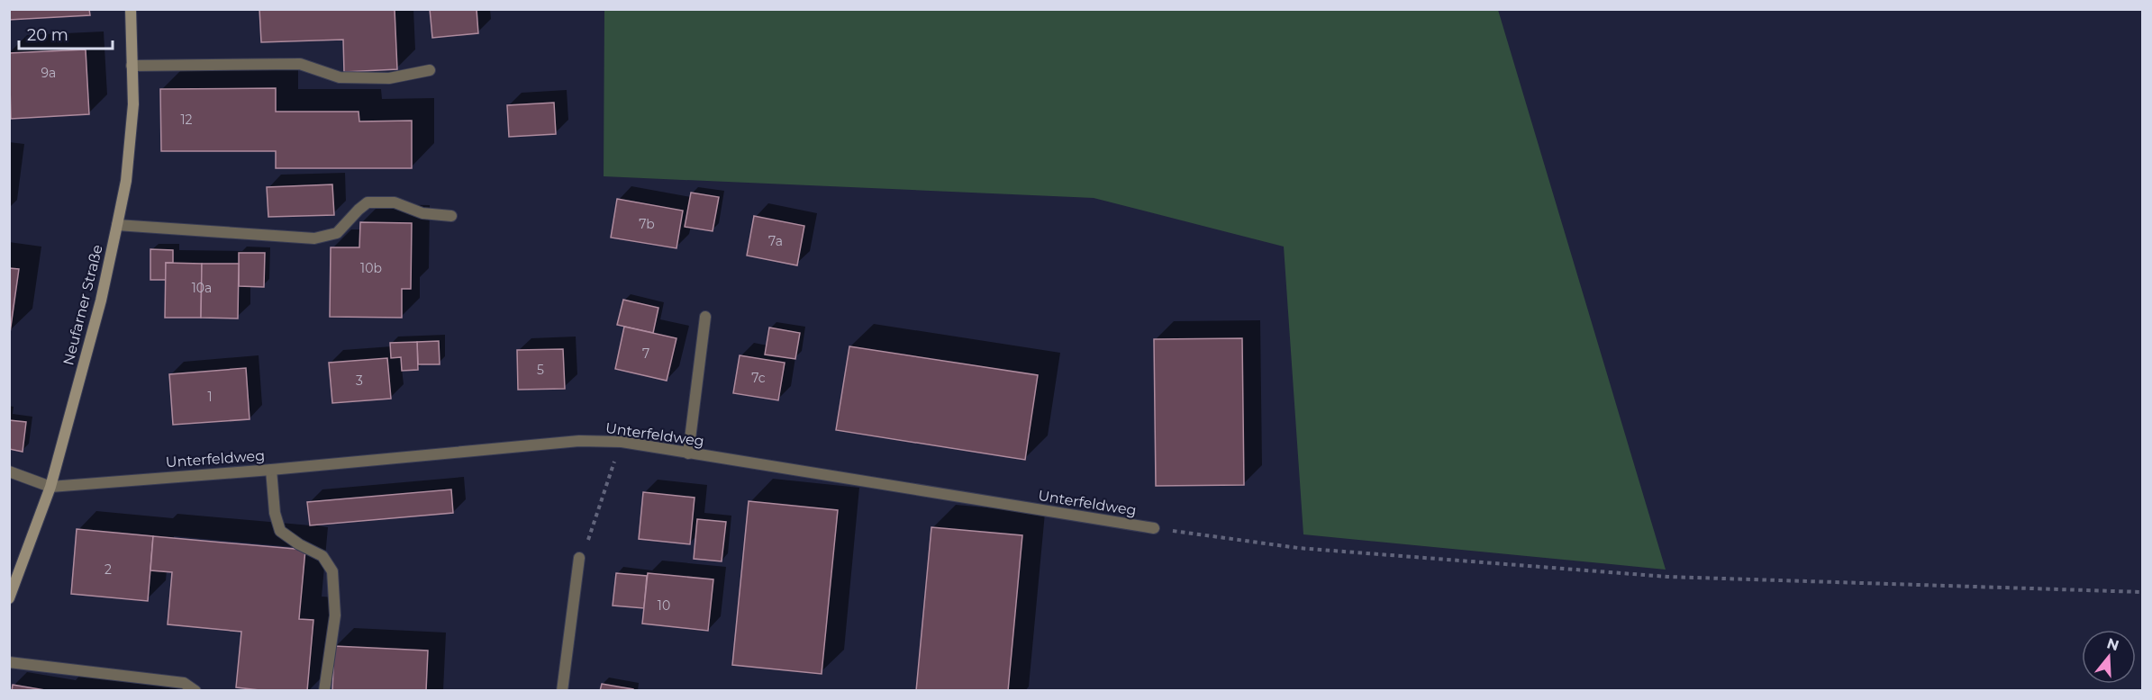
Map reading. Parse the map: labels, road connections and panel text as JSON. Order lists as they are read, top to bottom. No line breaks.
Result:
{"streets":{"main road":["Neufarner Straße"],"street":["Unterfeldweg"]},"crossings":[["Neufarner Straße","Unterfeldweg"]],"house_numbers":["9a","12","7b","7a","10b","10a","7","5","7c","3","1","2","10"],"scale_bar":"20 m","north":"top"}
